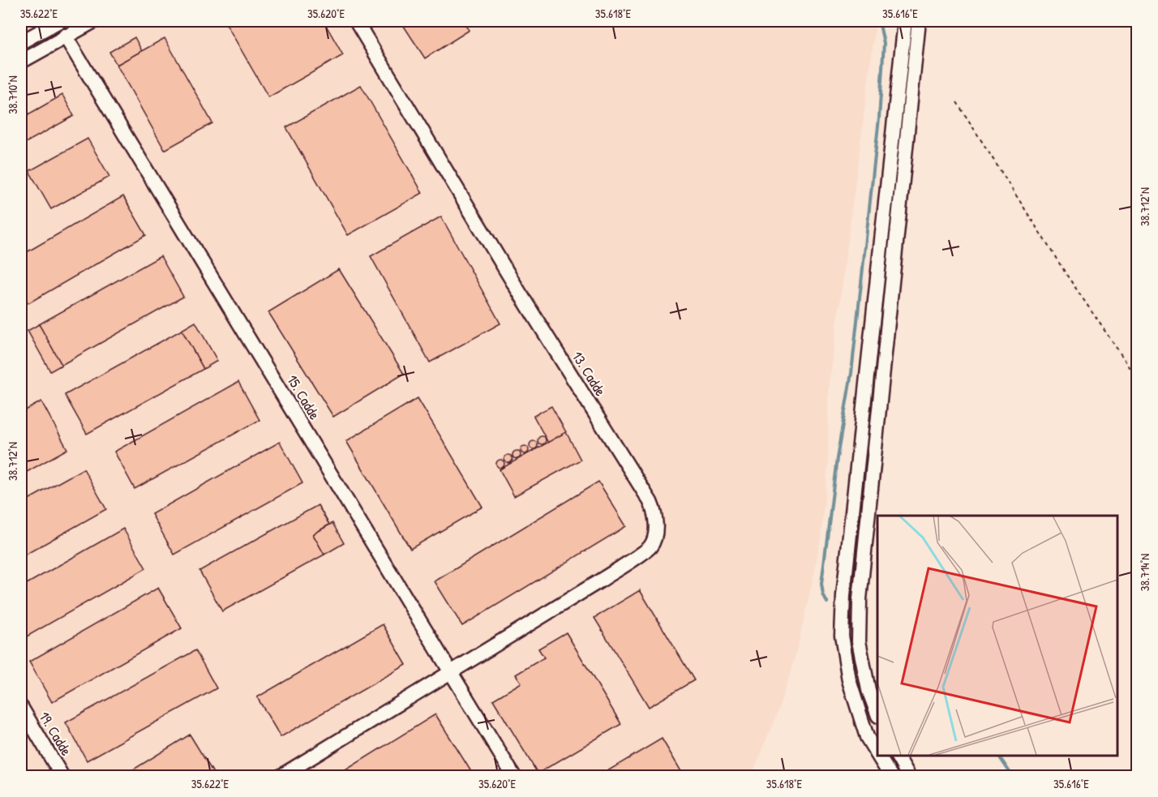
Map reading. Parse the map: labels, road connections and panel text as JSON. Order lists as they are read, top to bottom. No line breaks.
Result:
{"streets":{"street":["13. Cadde","15. Cadde","19. Cadde"]},"crossings":[["13. Cadde","15. Cadde"]],"coordinates":["35.622°E","35.620°E","35.618°E","35.616°E","38.710°N","38.712°N","38.714°N"]}
